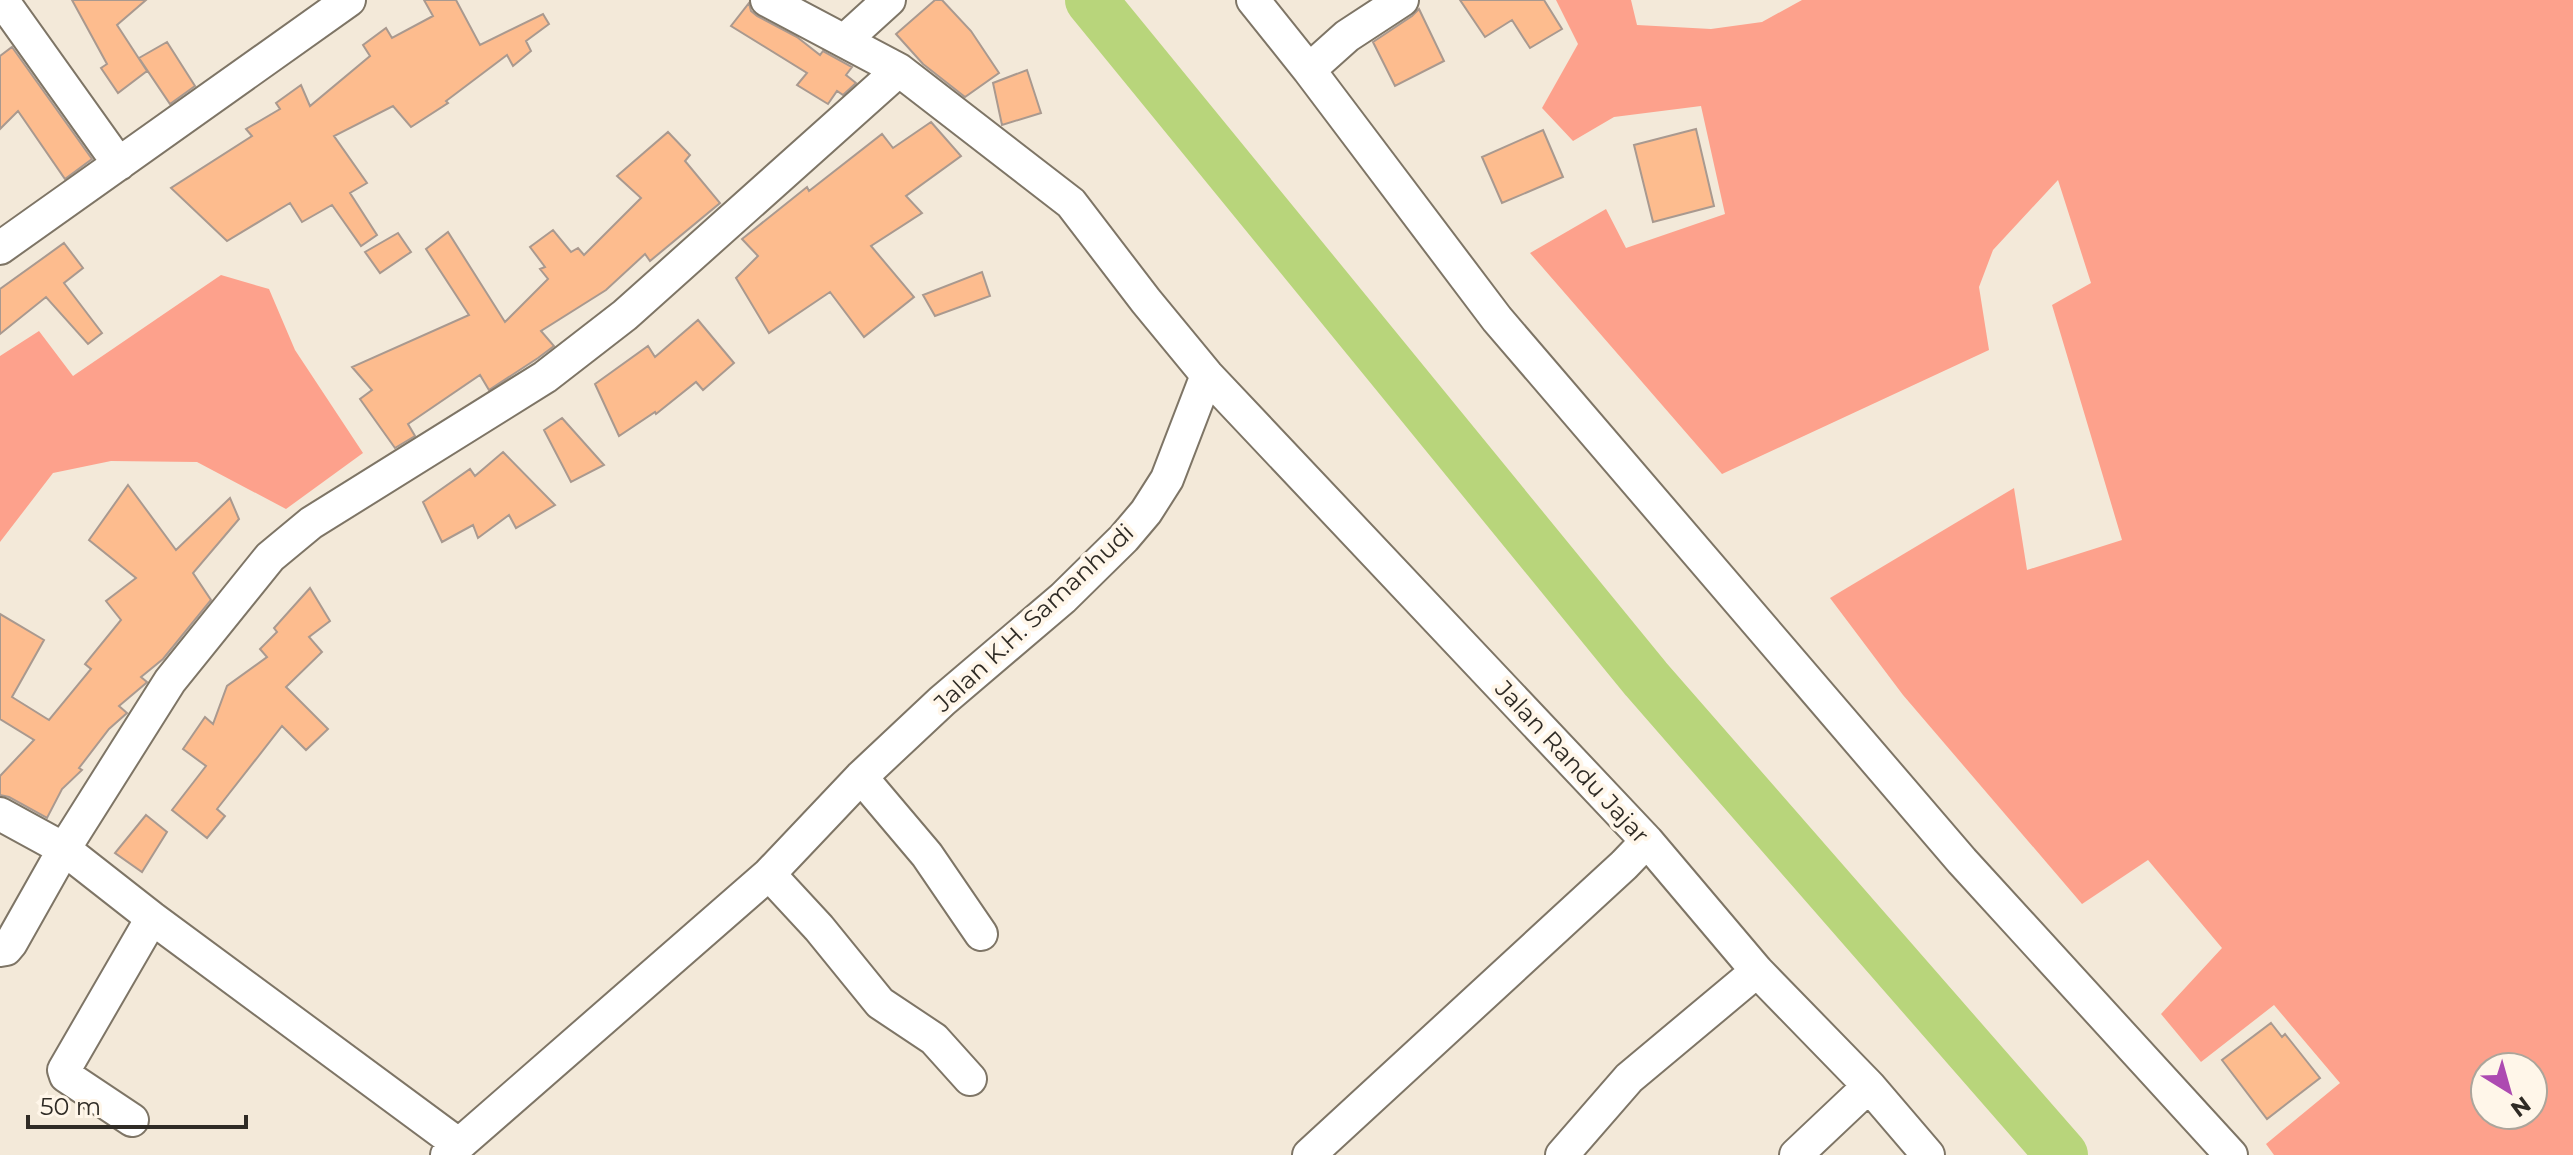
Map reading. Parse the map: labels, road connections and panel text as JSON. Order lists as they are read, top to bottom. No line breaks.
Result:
{"streets":{"street":["Jalan K.H. Samanhudi","Jalan Randu Jajar"]},"crossings":[["Jalan K.H. Samanhudi","Jalan Randu Jajar"]],"scale_bar":"50 m","north":"bottom right"}
